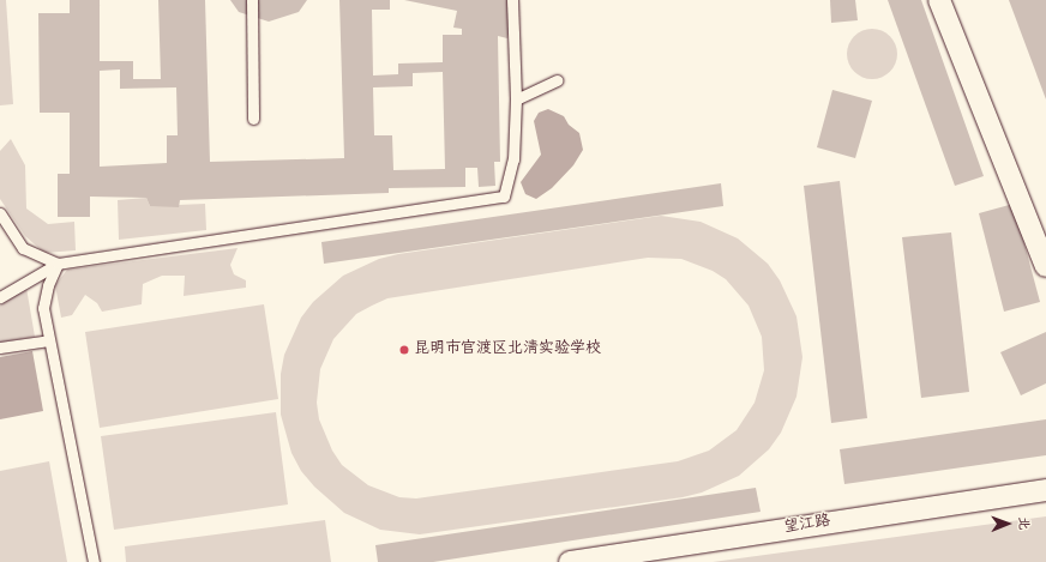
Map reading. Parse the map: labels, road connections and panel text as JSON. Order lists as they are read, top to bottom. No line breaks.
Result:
{"streets":{"street":["望江路"]},"places":["昆明市官渡区北清实验学校"],"north":"right"}
